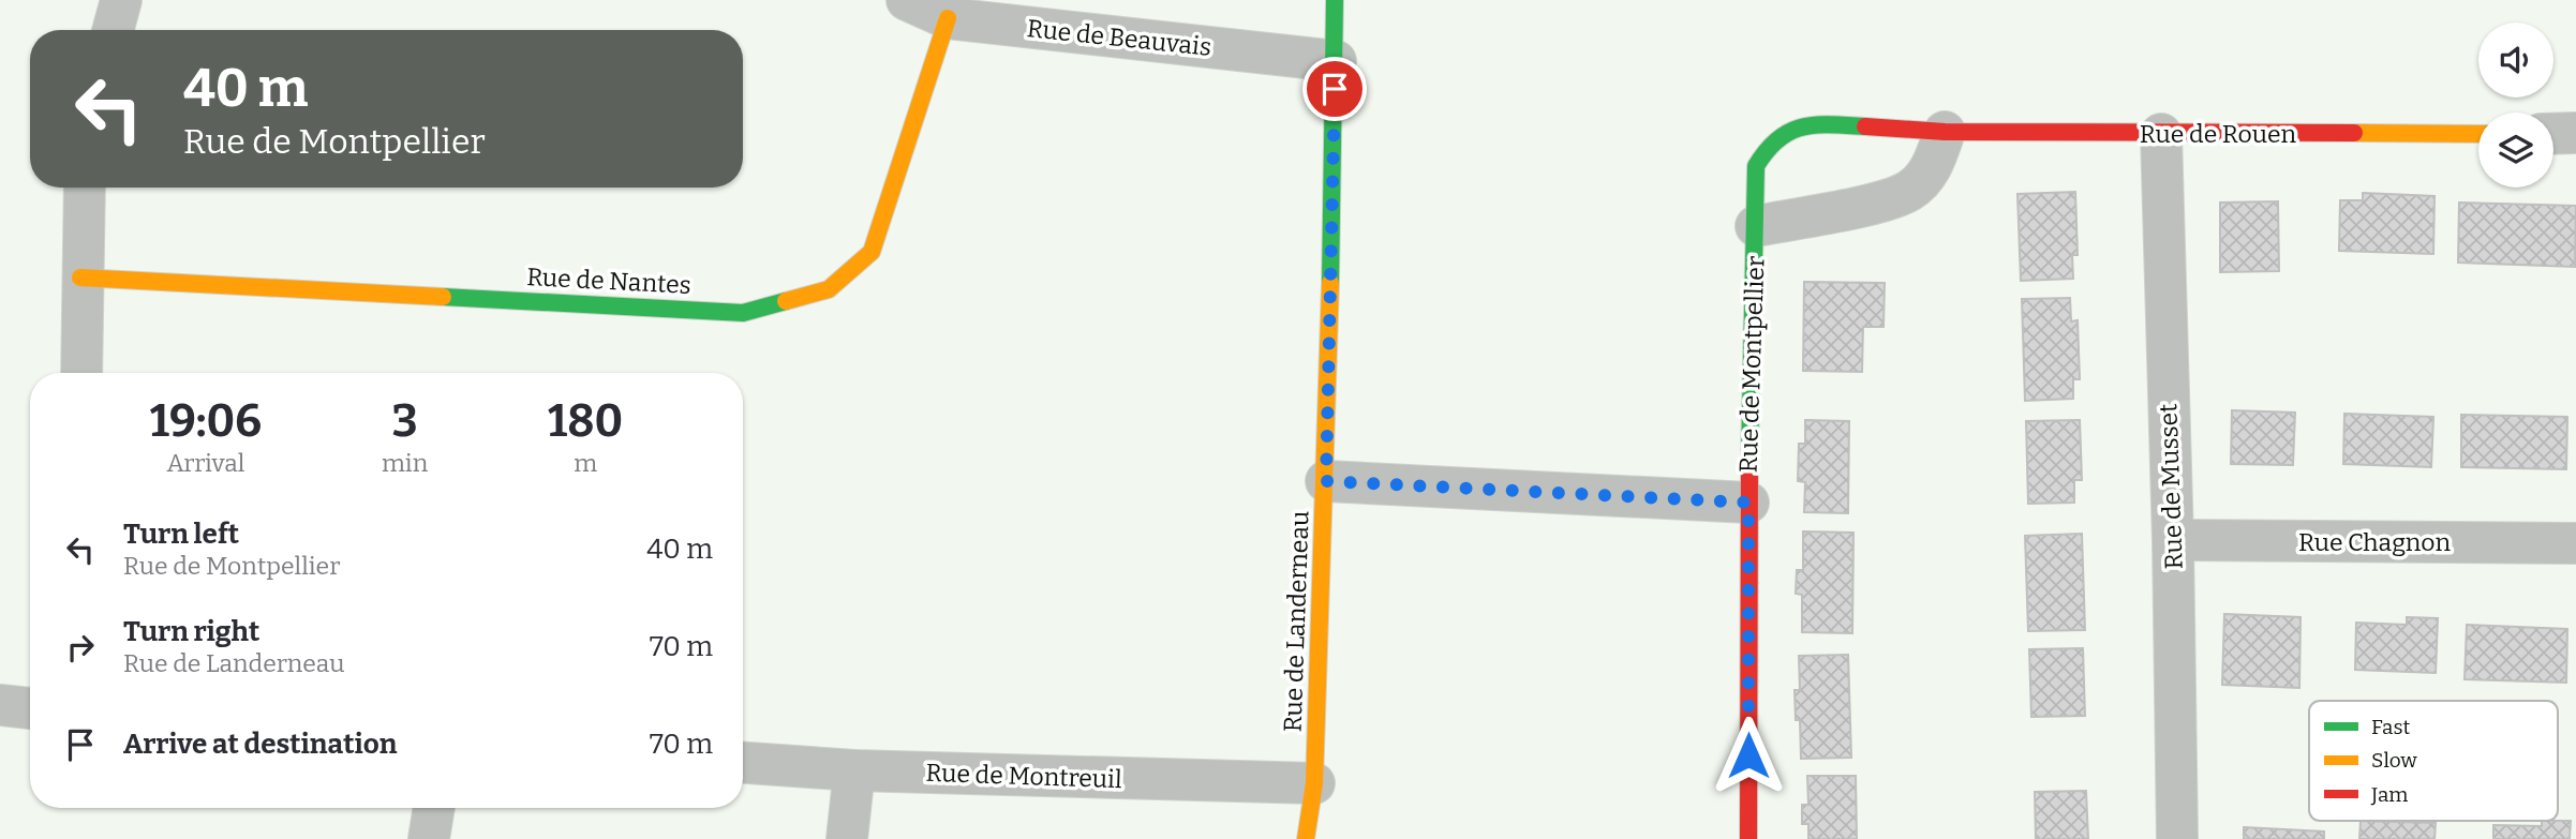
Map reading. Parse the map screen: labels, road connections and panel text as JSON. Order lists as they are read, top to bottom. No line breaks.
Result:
{"streets":{"street":["Rue de Beauvais","Rue de Rouen","Rue de Nantes","Rue de Montpellier","Rue de Musset","Rue Chagnon","Rue de Landerneau","Rue de Montreuil"]},"crossings":[["Rue de Beauvais","Rue de Nantes"],["Rue de Beauvais","Rue de Landerneau"],["Rue de Rouen","Rue de Montpellier"],["Rue de Rouen","Rue de Musset"],["Rue de Montpellier","Rue de Landerneau"],["Rue de Musset","Rue Chagnon"],["Rue de Landerneau","Rue de Montreuil"]],"legend":["Fast","Slow","Jam"],"page":{"turn":["40 m","Rue de Montpellier"],"eta":["19:06","Arrival","3","min","180","m"],"list":[{"name":"Turn left","note":"Rue de Montpellier","value":"40 m"},{"name":"Turn right","note":"Rue de Landerneau","value":"70 m"},{"name":"Arrive at destination","value":"70 m"}]}}
